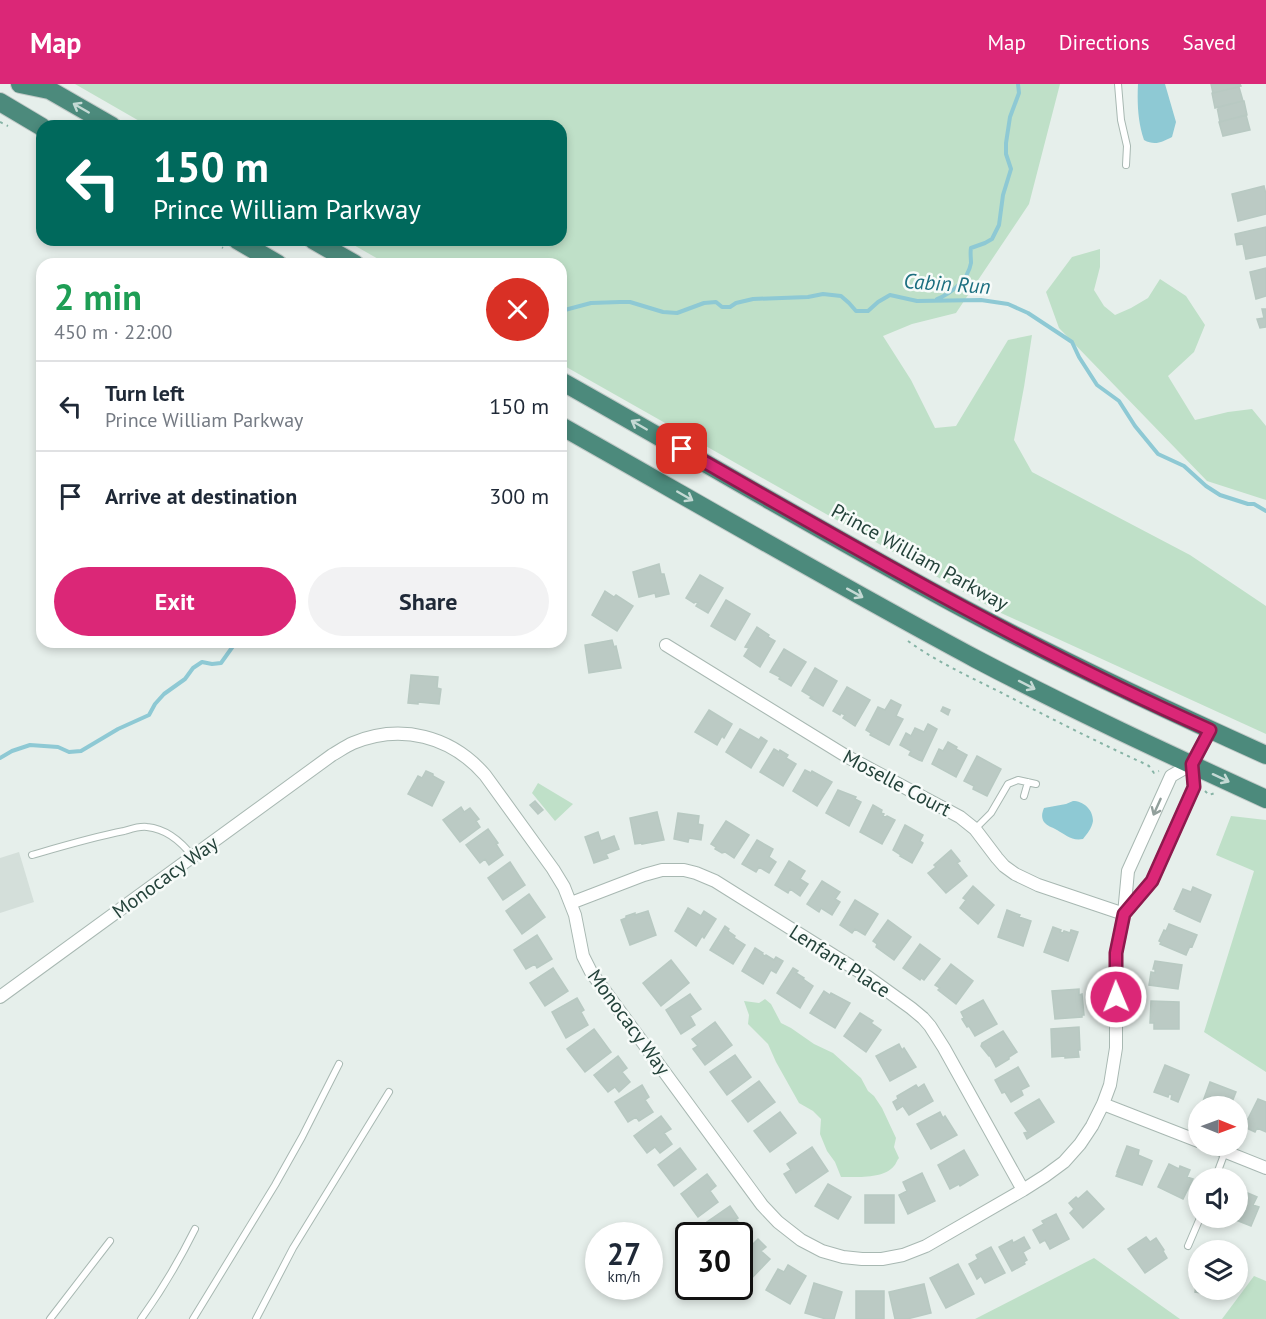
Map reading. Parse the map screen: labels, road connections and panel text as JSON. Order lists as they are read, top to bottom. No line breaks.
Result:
{"streets":{"highway":["Prince William Parkway"],"street":["Moselle Court","Monocacy Way","Lenfant Place"]},"crossings":[["Prince William Parkway","Monocacy Way"],["Moselle Court","Monocacy Way"],["Monocacy Way","Lenfant Place"]],"water":["Cabin Run"],"north":"right","page":{"header":"Map","nav":["Map","Directions","Saved"],"turn":["150 m","Prince William Parkway"],"heading":["2 min","450 m · 22:00"],"list":[{"name":"Turn left","note":"Prince William Parkway","value":"150 m"},{"name":"Arrive at destination","value":"300 m"}],"buttons":["Exit","Share"],"speed":"27 km/h","limit":"30"}}
